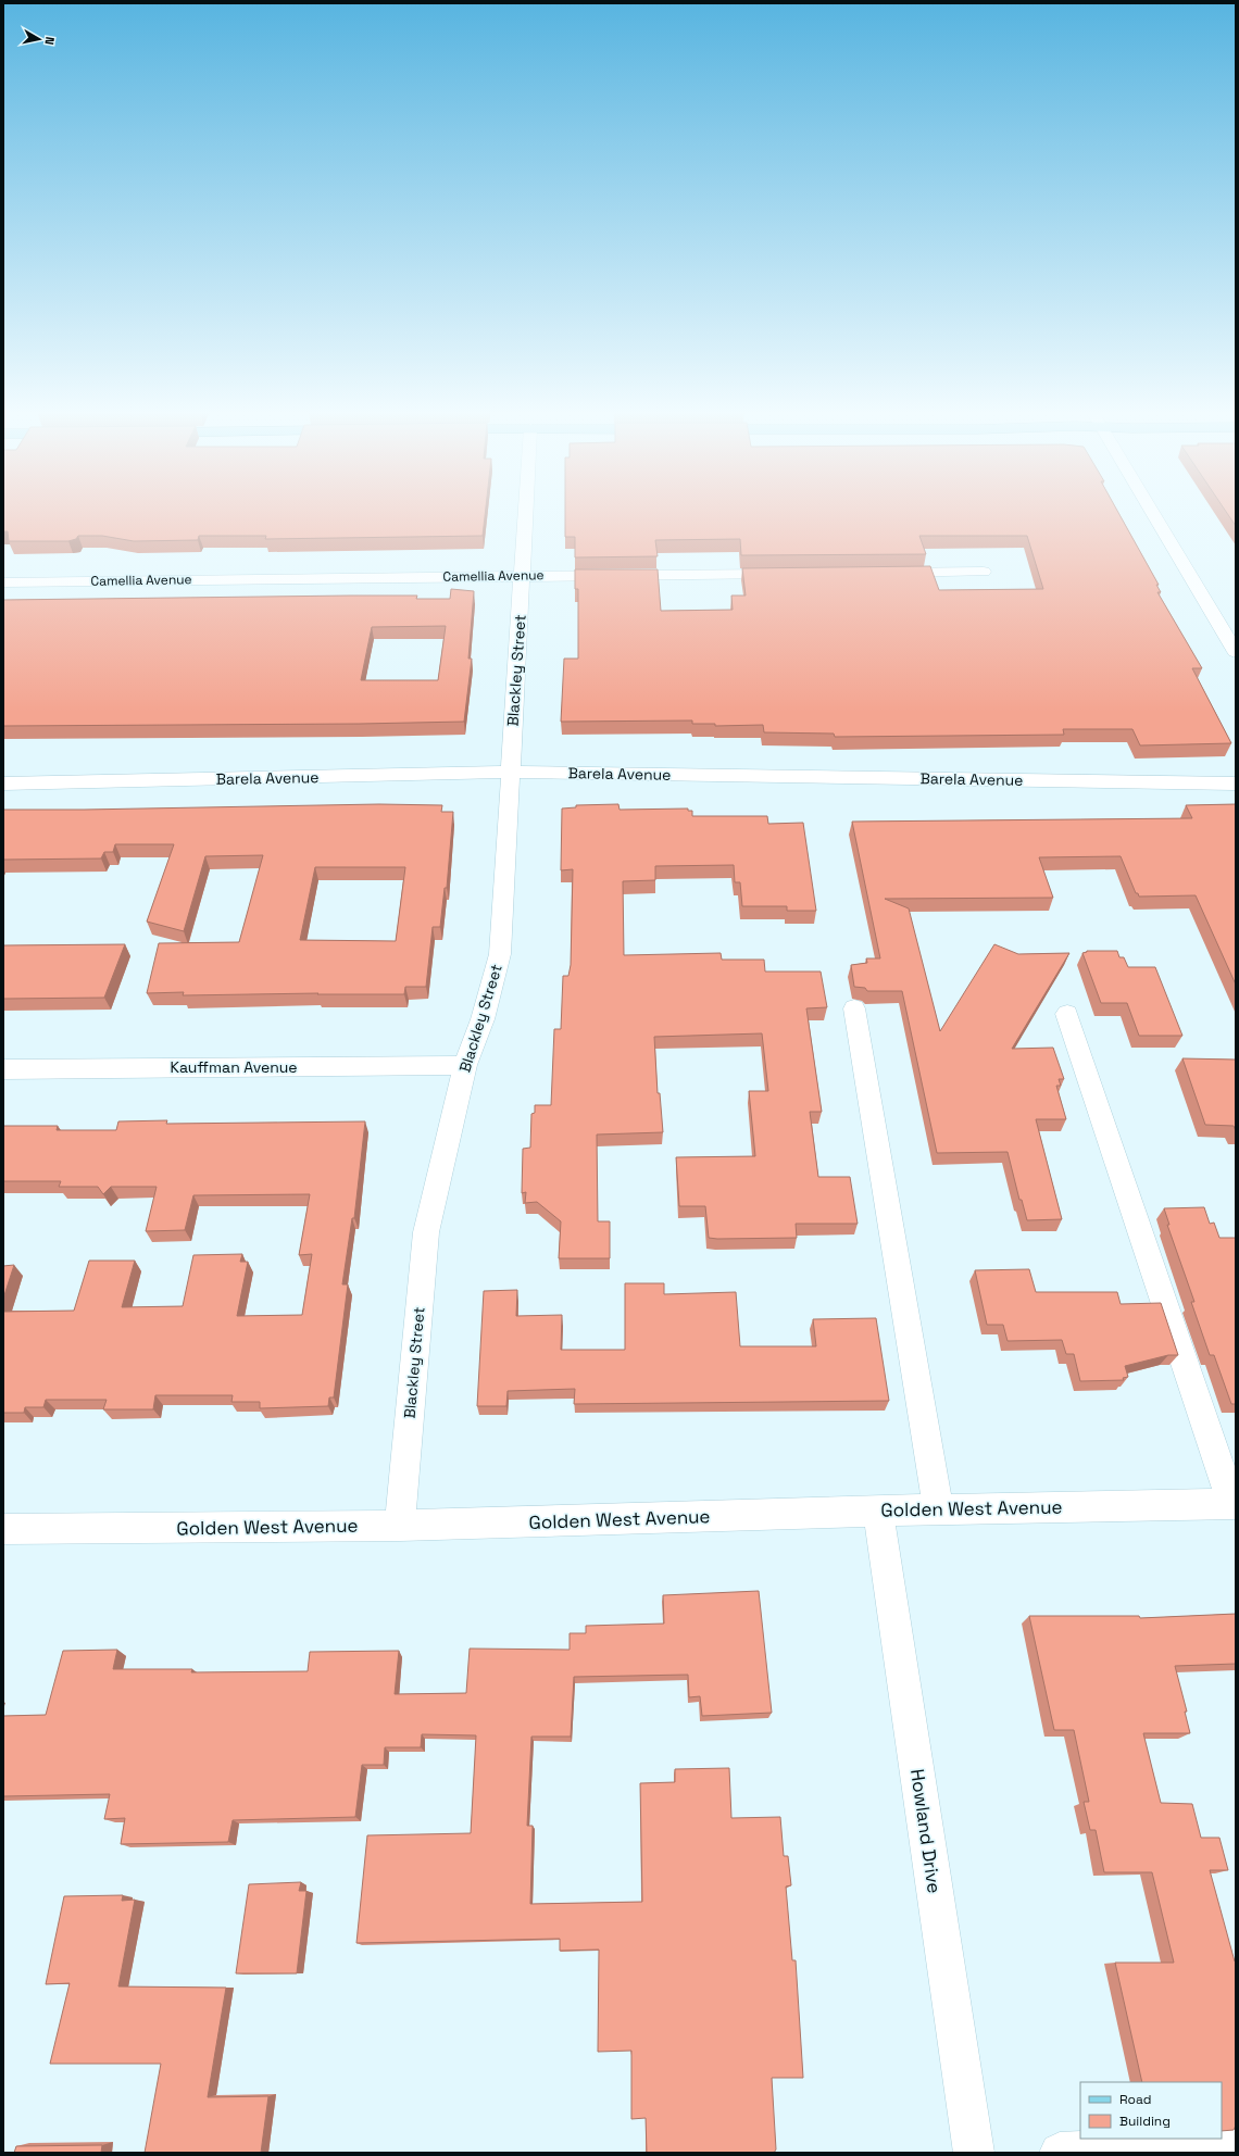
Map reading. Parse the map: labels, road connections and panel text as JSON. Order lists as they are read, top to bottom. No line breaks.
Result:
{"streets":{"street":["Camellia Avenue","Blackley Street","Barela Avenue","Kauffman Avenue","Golden West Avenue","Howland Drive"]},"crossings":[["Camellia Avenue","Blackley Street"],["Blackley Street","Barela Avenue"],["Blackley Street","Kauffman Avenue"],["Blackley Street","Golden West Avenue"],["Golden West Avenue","Howland Drive"]],"legend":["Road","Building"],"north":"right"}
